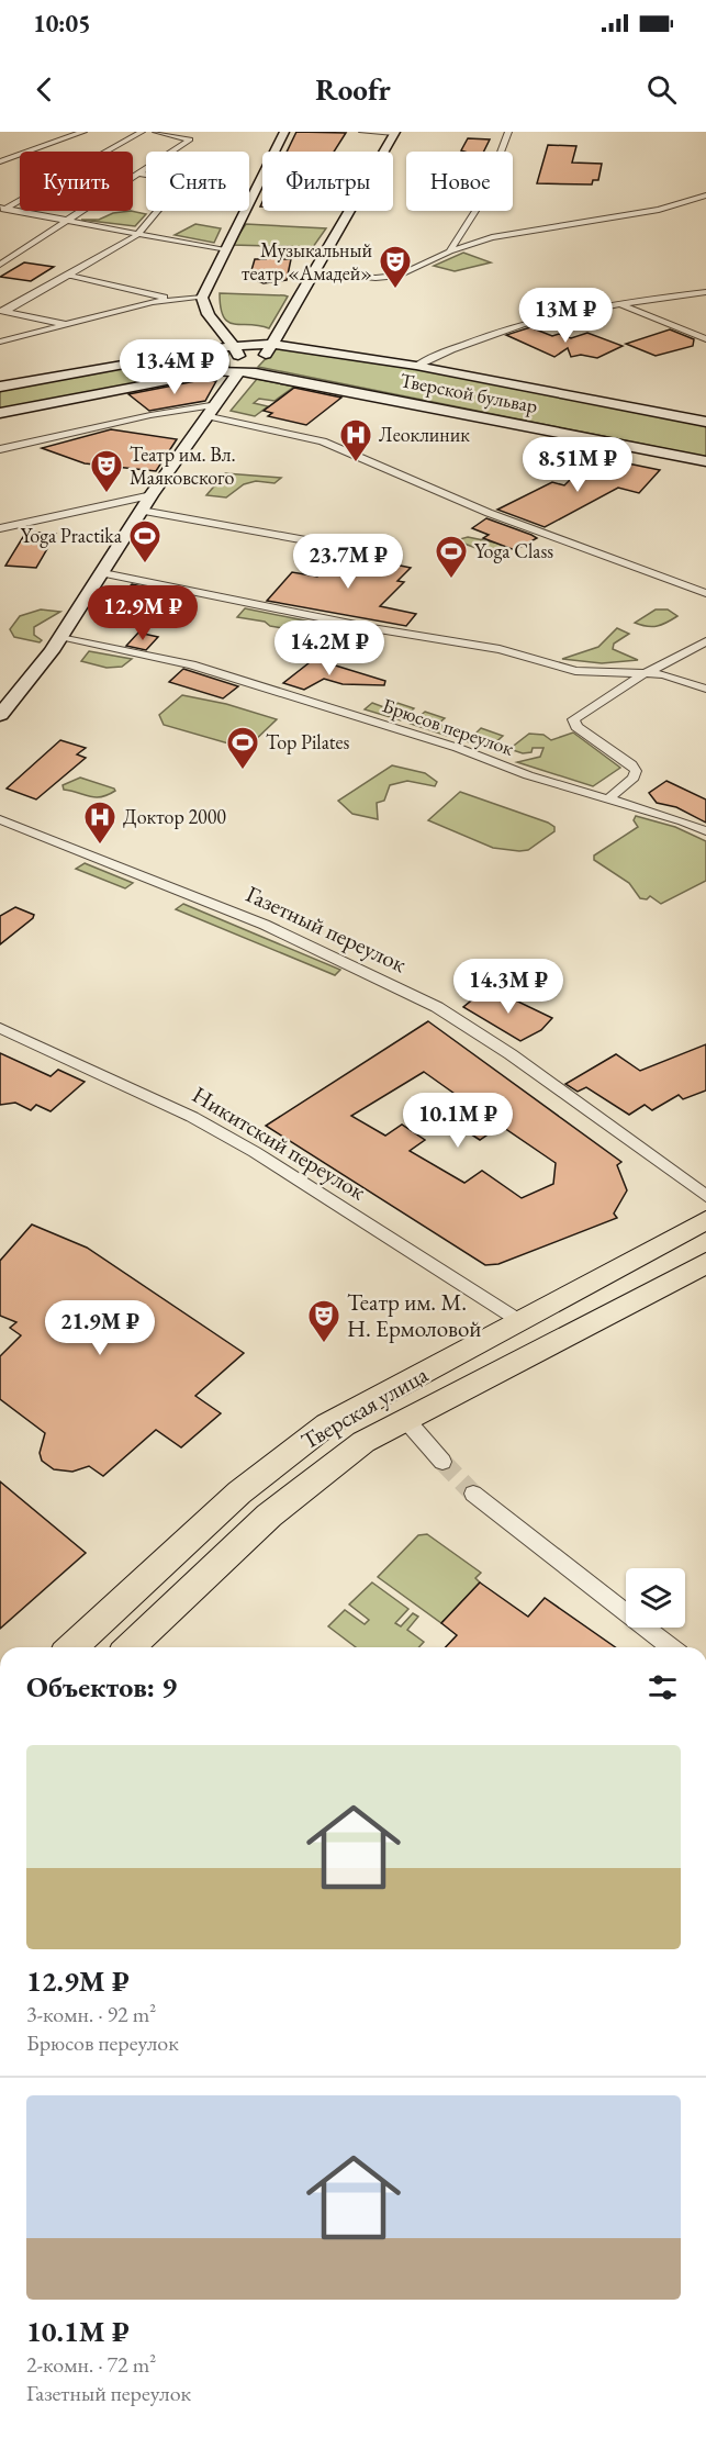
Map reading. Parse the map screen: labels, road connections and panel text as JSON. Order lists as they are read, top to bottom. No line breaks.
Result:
{"streets":{"main road":["Тверская улица"],"street":["Тверской бульвар","Брюсов переулок","Газетный переулок","Никитский переулок"]},"crossings":[["Никитский переулок","Тверская улица"]],"places":{"theatre":["Музыкальный театр «Амадей»","Театр им. Вл. Маяковского","Театр им. М. Н. Ермоловой"],"hospital":["Леоклиник","Доктор 2000"],"sports":["Yoga Practika","Yoga Class","Top Pilates"]},"page":{"status":"10:05","header":"Roofr","chip":["Купить","Снять","Фильтры","Новое"],"price":["13M ₽","13.4M ₽","8.51M ₽","23.7M ₽","12.9M ₽","14.2M ₽","14.3M ₽","10.1M ₽","21.9M ₽"],"heading":"Объектов: 9","list":[{"name":"12.9M ₽","note":"3-комн. · 92 m² · Брюсов переулок"},{"name":"10.1M ₽","note":"2-комн. · 72 m² · Газетный переулок"}]}}
